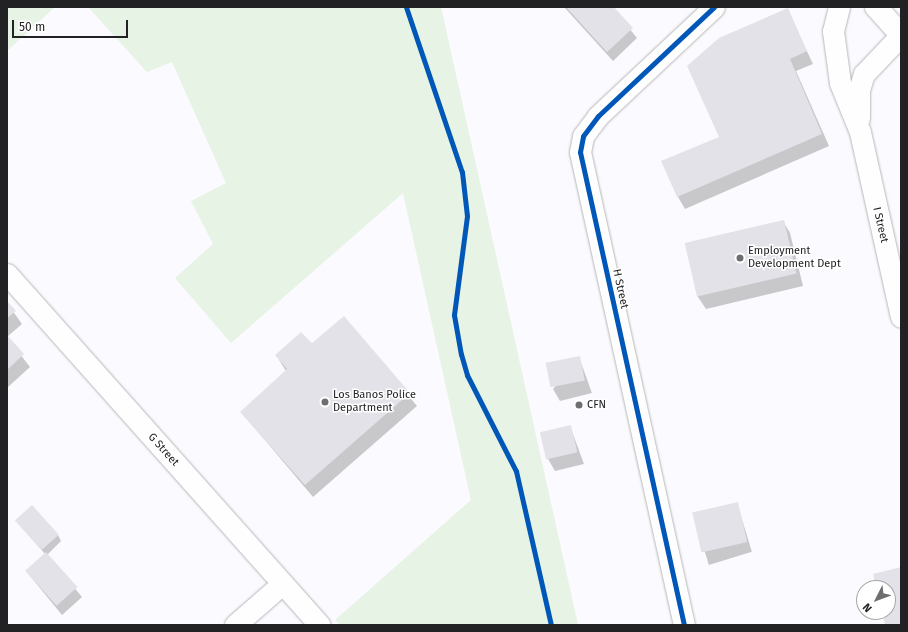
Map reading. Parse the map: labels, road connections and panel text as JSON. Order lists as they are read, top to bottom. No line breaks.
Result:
{"streets":{"street":["I Street","H Street","G Street"]},"places":["Employment Development Dept","Los Banos Police Department","CFN"],"scale_bar":"50 m","north":"bottom left"}
